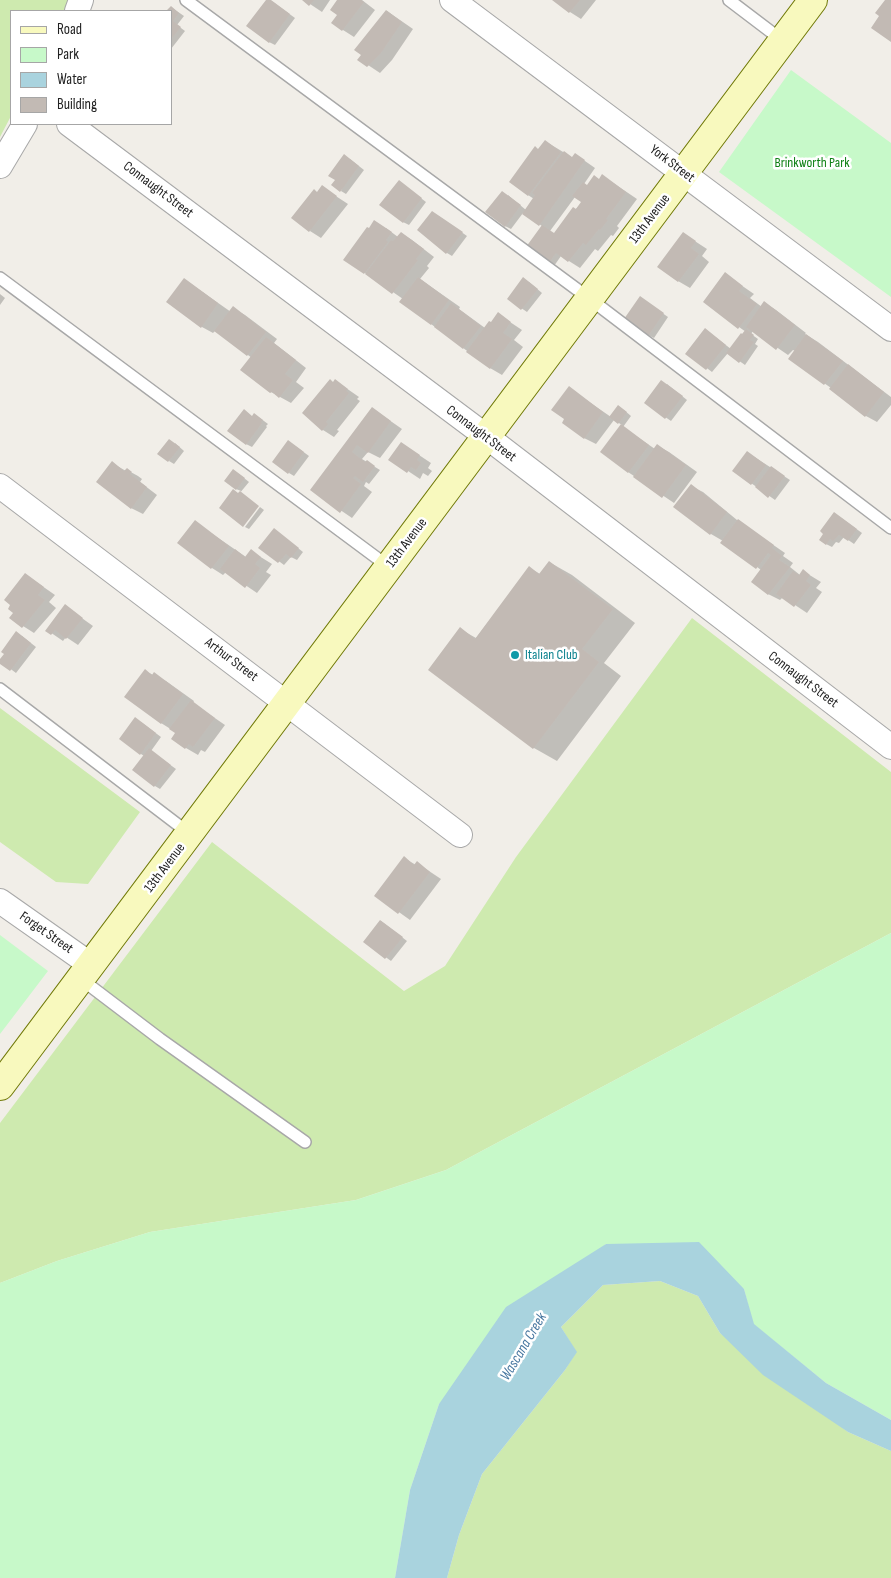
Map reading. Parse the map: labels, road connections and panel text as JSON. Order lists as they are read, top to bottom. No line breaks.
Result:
{"streets":{"street":["York Street","Connaught Street","13th Avenue","Arthur Street","Forget Street"]},"crossings":[["York Street","13th Avenue"],["Connaught Street","13th Avenue"],["13th Avenue","Arthur Street"],["13th Avenue","Forget Street"]],"water":["Wascana Creek"],"parks":["Brinkworth Park"],"places":["Italian Club"],"legend":["Road","Park","Water","Building"]}
